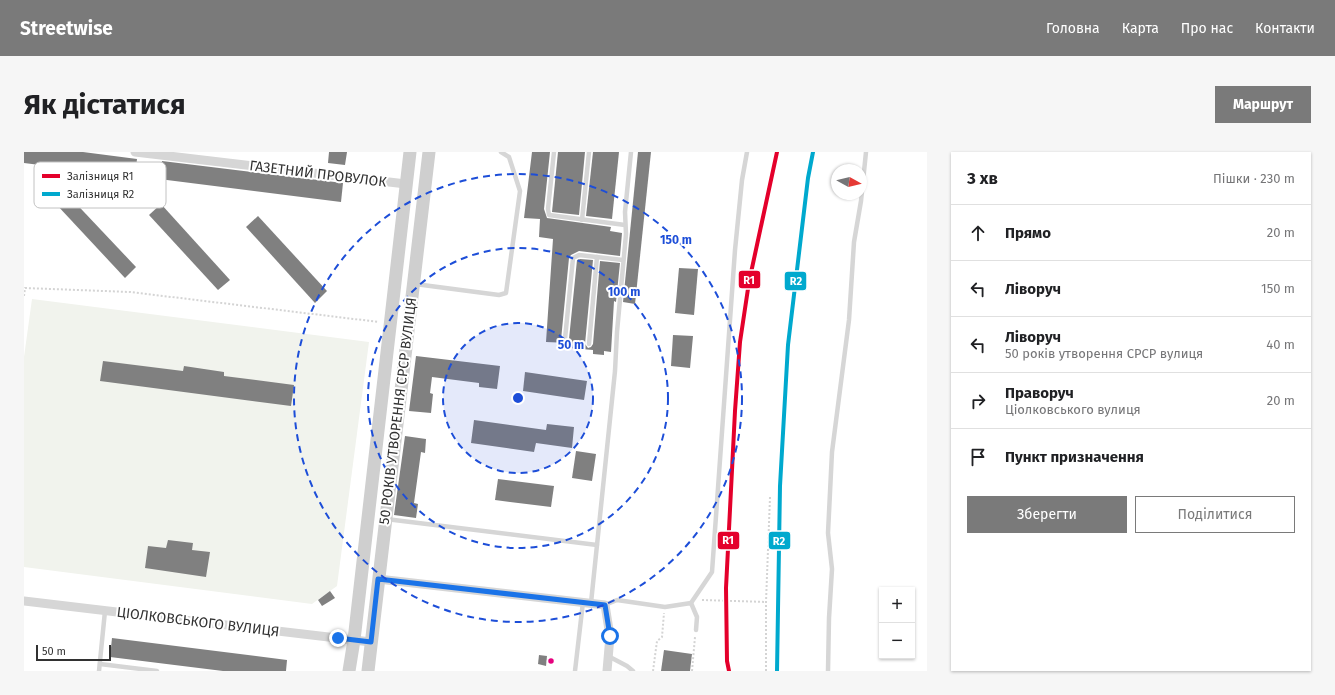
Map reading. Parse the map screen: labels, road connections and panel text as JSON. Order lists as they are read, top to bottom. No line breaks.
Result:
{"streets":{"main road":["50 РОКІВ УТВОРЕННЯ СРСР ВУЛИЦЯ"],"street":["ГАЗЕТНИЙ ПРОВУЛОК","ЦІОЛКОВСЬКОГО ВУЛИЦЯ"]},"crossings":[["ГАЗЕТНИЙ ПРОВУЛОК","50 РОКІВ УТВОРЕННЯ СРСР ВУЛИЦЯ"],["50 РОКІВ УТВОРЕННЯ СРСР ВУЛИЦЯ","ЦІОЛКОВСЬКОГО ВУЛИЦЯ"]],"lines":["rail line R1","rail line R2"],"legend":["Залізниця R1","Залізниця R2"],"scale_bar":"50 m","north":"right","page":{"header":"Streetwise","nav":["Головна","Карта","Про нас","Контакти"],"buttons":["Маршрут",["Зберегти","Поділитися"]],"title":"Як дістатися","heading":["3 хв","Пішки · 230 m"],"list":[["Прямо","20 m"],["Ліворуч","150 m"],["Ліворуч","50 років утворення СРСР вулиця","40 m"],["Праворуч","Ціолковського вулиця","20 m"],"Пункт призначення"],"map_buttons":["+","−"],"scale":"50 m"},"rings":["150 m","100 m","50 m"]}
